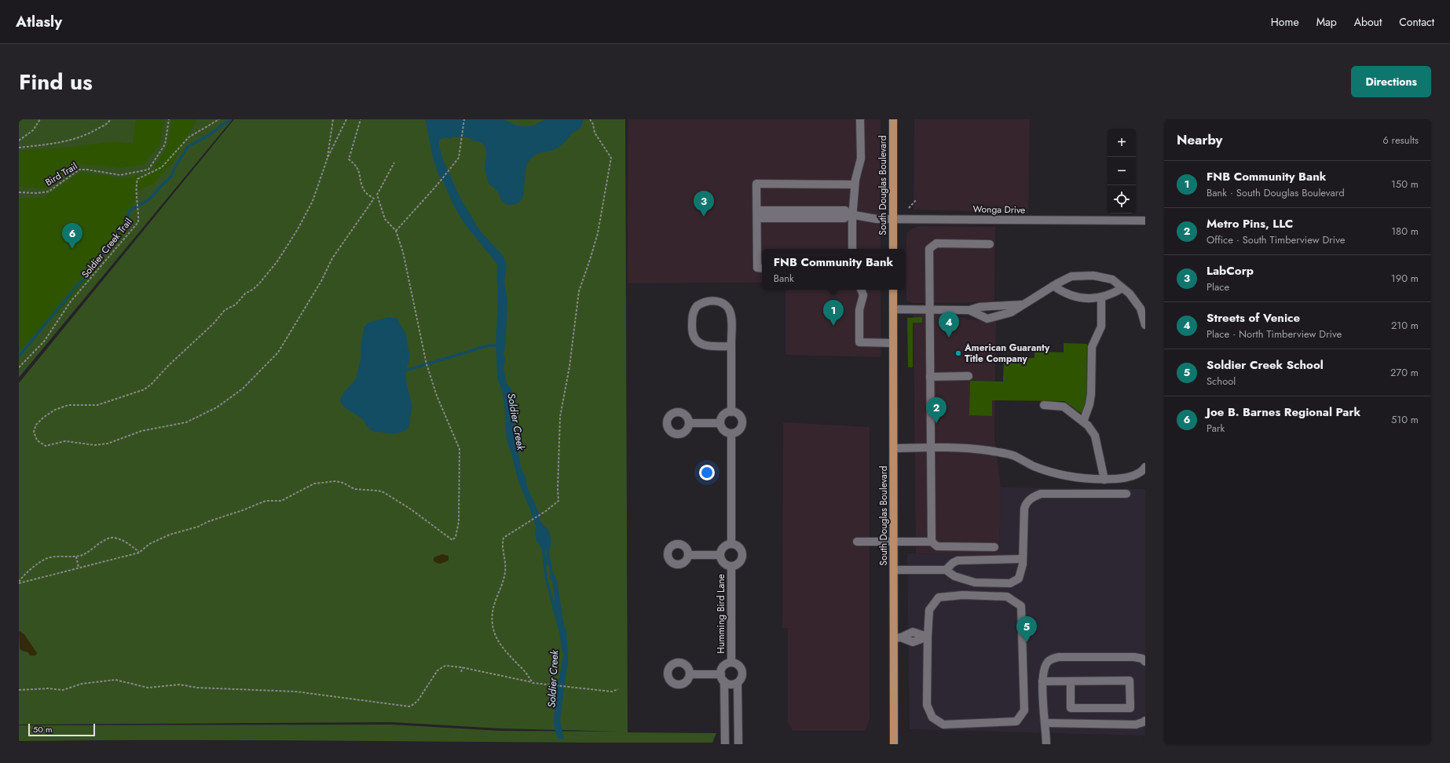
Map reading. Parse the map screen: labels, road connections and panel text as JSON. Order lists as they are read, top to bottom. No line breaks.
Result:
{"streets":{"main road":["South Douglas Boulevard"],"street":["Wonga Drive","Humming Bird Lane"],"path":["Bird Trail","Soldier Creek Trail"]},"crossings":[["South Douglas Boulevard","Wonga Drive"]],"water":["Soldier Creek"],"places":["American Guaranty Title Company"],"scale_bar":"50 m","page":{"header":"Atlasly","nav":["Home","Map","About","Contact"],"title":"Find us","buttons":"Directions","heading":["Nearby","6 results"],"map_buttons":["+","−"],"list":[{"mark":"1","name":"FNB Community Bank","note":"Bank · South Douglas Boulevard","value":"150 m"},{"mark":"2","name":"Metro Pins, LLC","note":"Office · South Timberview Drive","value":"180 m"},{"mark":"3","name":"LabCorp","note":"Place","value":"190 m"},{"mark":"4","name":"Streets of Venice","note":"Place · North Timberview Drive","value":"210 m"},{"mark":"5","name":"Soldier Creek School","note":"School","value":"270 m"},{"mark":"6","name":"Joe B. Barnes Regional Park","note":"Park","value":"510 m"}],"pins":["3","6","1","4","2","5"],"popup":["FNB Community Bank","Bank"],"scale":"50 m"}}
